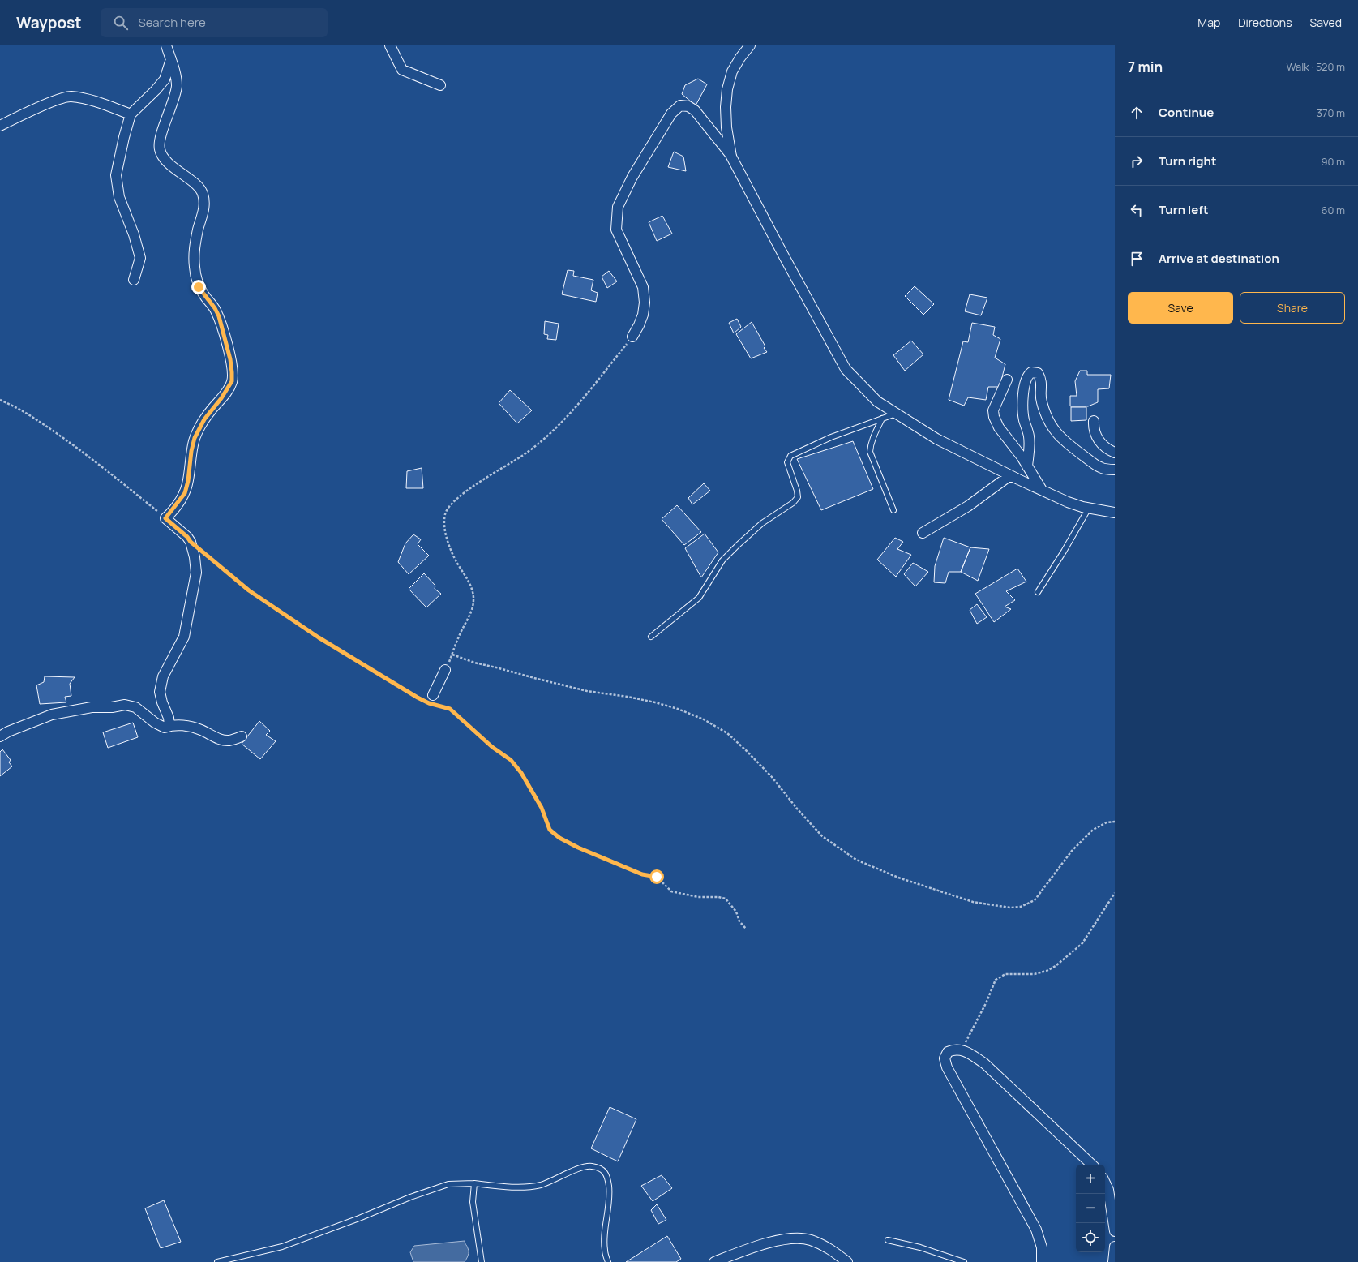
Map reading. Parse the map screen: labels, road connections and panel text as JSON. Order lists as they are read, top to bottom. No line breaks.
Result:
{"page":{"header":"Waypost","search":"Search here","nav":["Map","Directions","Saved"],"heading":["7 min","Walk · 520 m"],"list":[["Continue","370 m"],["Turn right","90 m"],["Turn left","60 m"],"Arrive at destination"],"buttons":["Save","Share"],"map_buttons":["+","−"]}}
